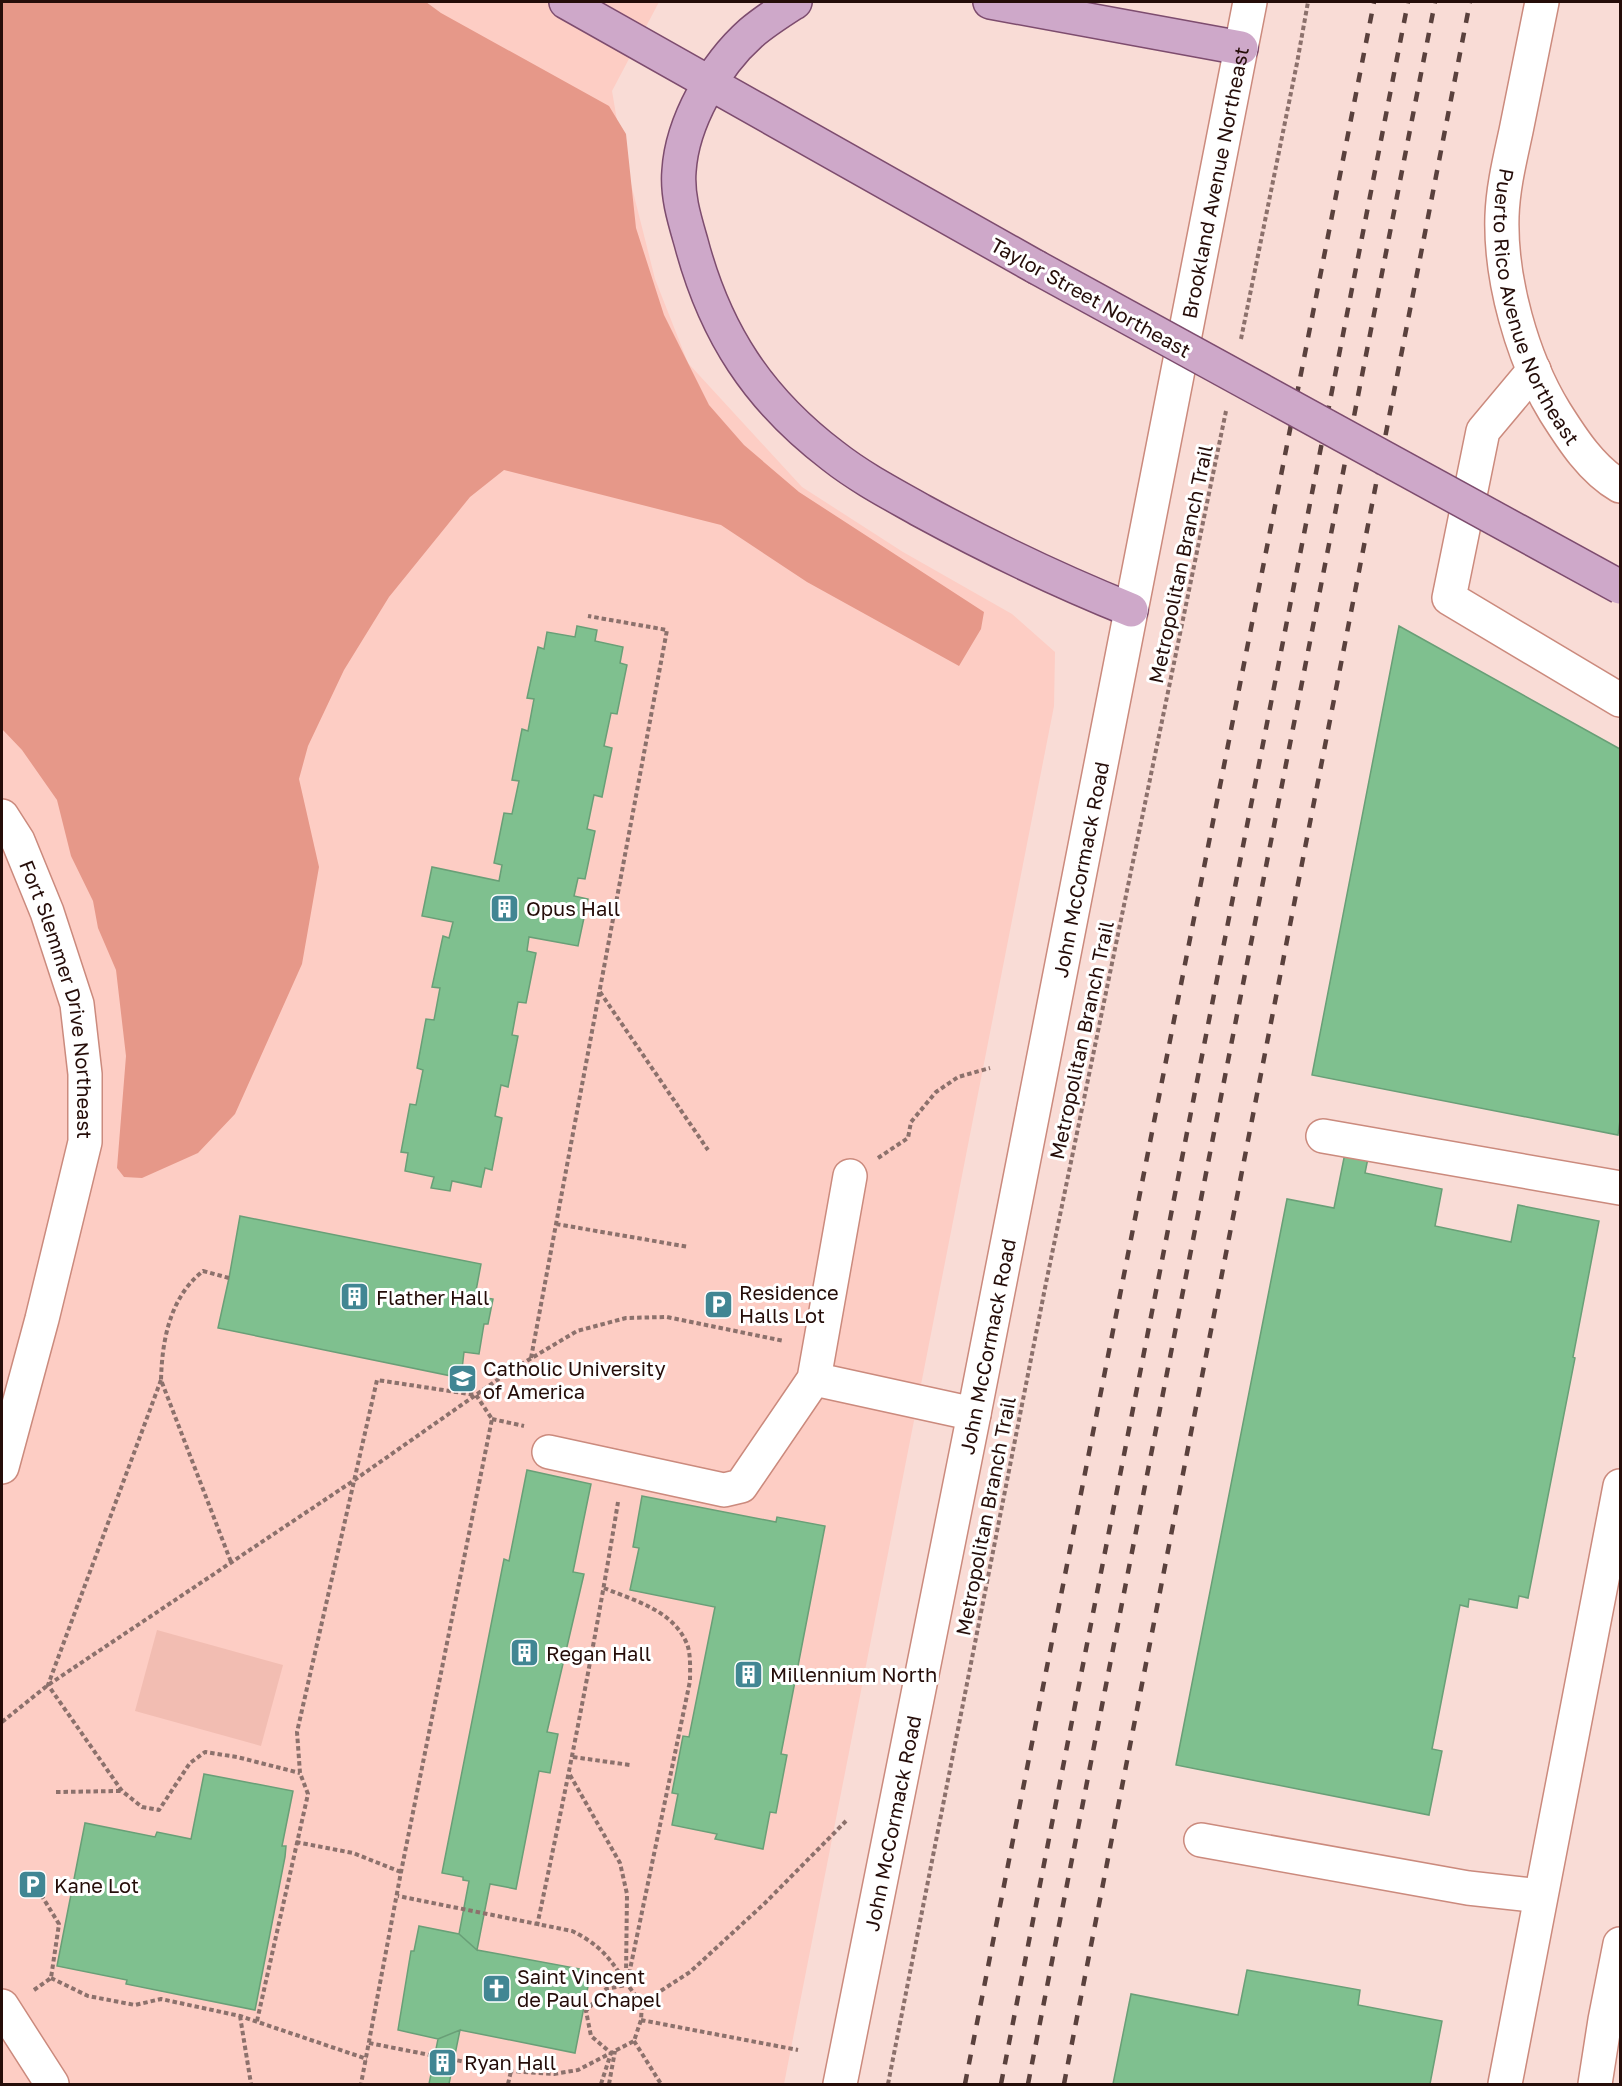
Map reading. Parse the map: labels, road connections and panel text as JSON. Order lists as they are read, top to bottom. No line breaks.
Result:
{"streets":{"main road":["Taylor Street Northeast"],"street":["Brookland Avenue Northeast","Puerto Rico Avenue Northeast","John McCormack Road","Fort Slemmer Drive Northeast"],"path":["Metropolitan Branch Trail"]},"crossings":[["Brookland Avenue Northeast","John McCormack Road"]],"places":{"building":["Opus Hall","Flather Hall","Regan Hall","Millennium North","Ryan Hall"],"parking":["Residence Halls Lot","Kane Lot"],"school or university":["Catholic University of America"],"church":["Saint Vincent de Paul Chapel"]}}
